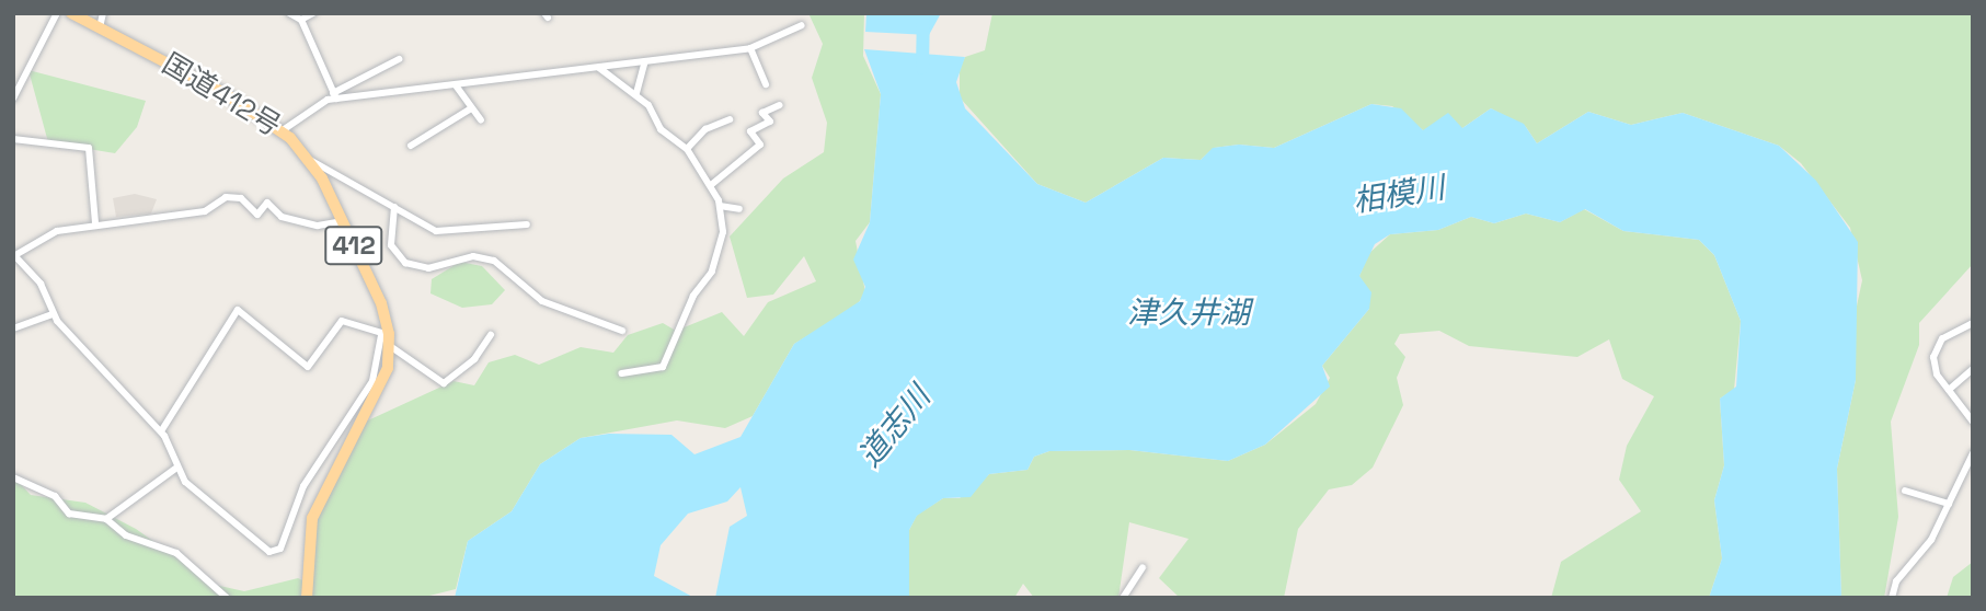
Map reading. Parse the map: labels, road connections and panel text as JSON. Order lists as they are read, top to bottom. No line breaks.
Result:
{"streets":{"highway":["国道412号","412"]},"water":["相模川","津久井湖","道志川"]}
